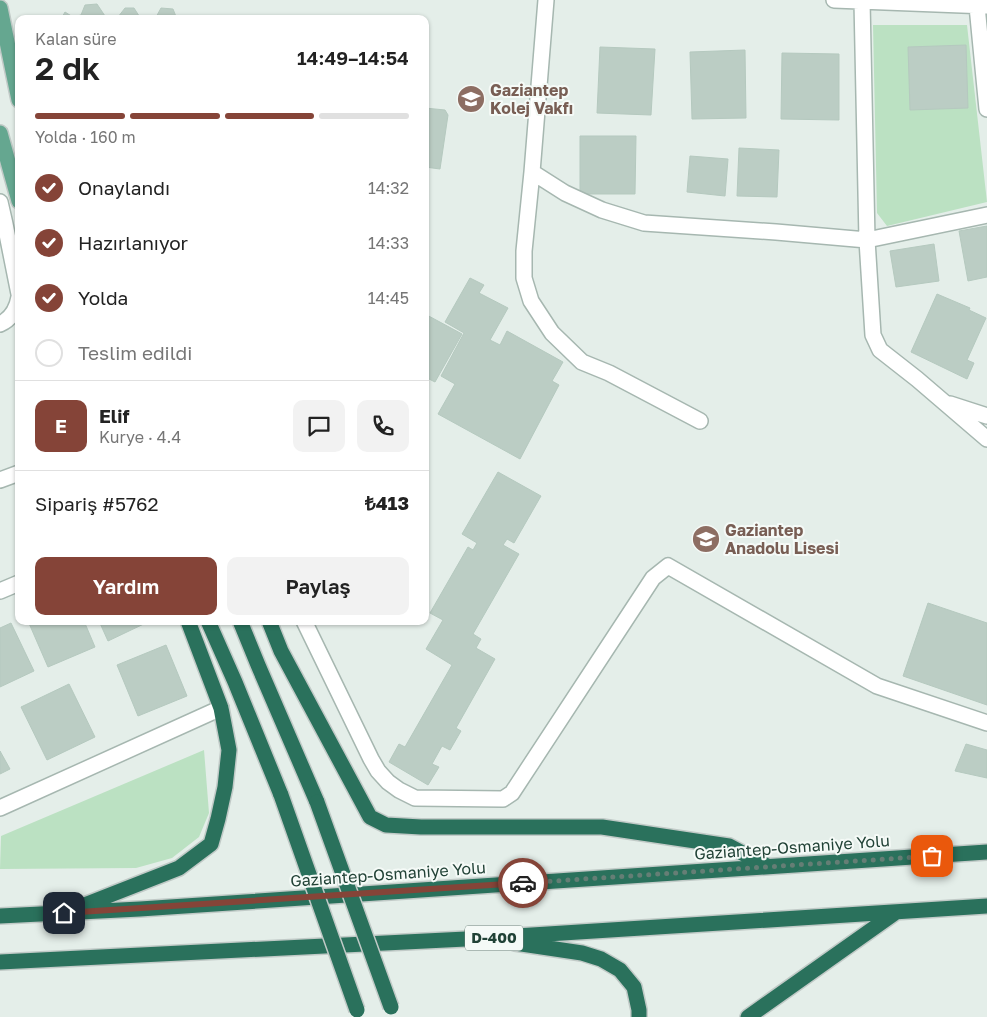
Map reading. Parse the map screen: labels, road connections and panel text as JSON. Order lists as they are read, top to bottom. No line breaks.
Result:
{"streets":{"highway":["Gaziantep-Osmaniye Yolu","D-400"]},"places":{"school or university":["Gaziantep Kolej Vakfı","Gaziantep Anadolu Lisesi"]},"page":{"heading":["2 dk","Kalan süre","14:49–14:54"],"panel":["Elif","Kurye · 4.4","Sipariş #5762","₺413"],"bar":"Yolda · 160 m","list":[["Onaylandı","14:32"],["Hazırlanıyor","14:33"],["Yolda","14:45"],"Teslim edildi"],"round":"E","buttons":["Yardım","Paylaş"]}}
